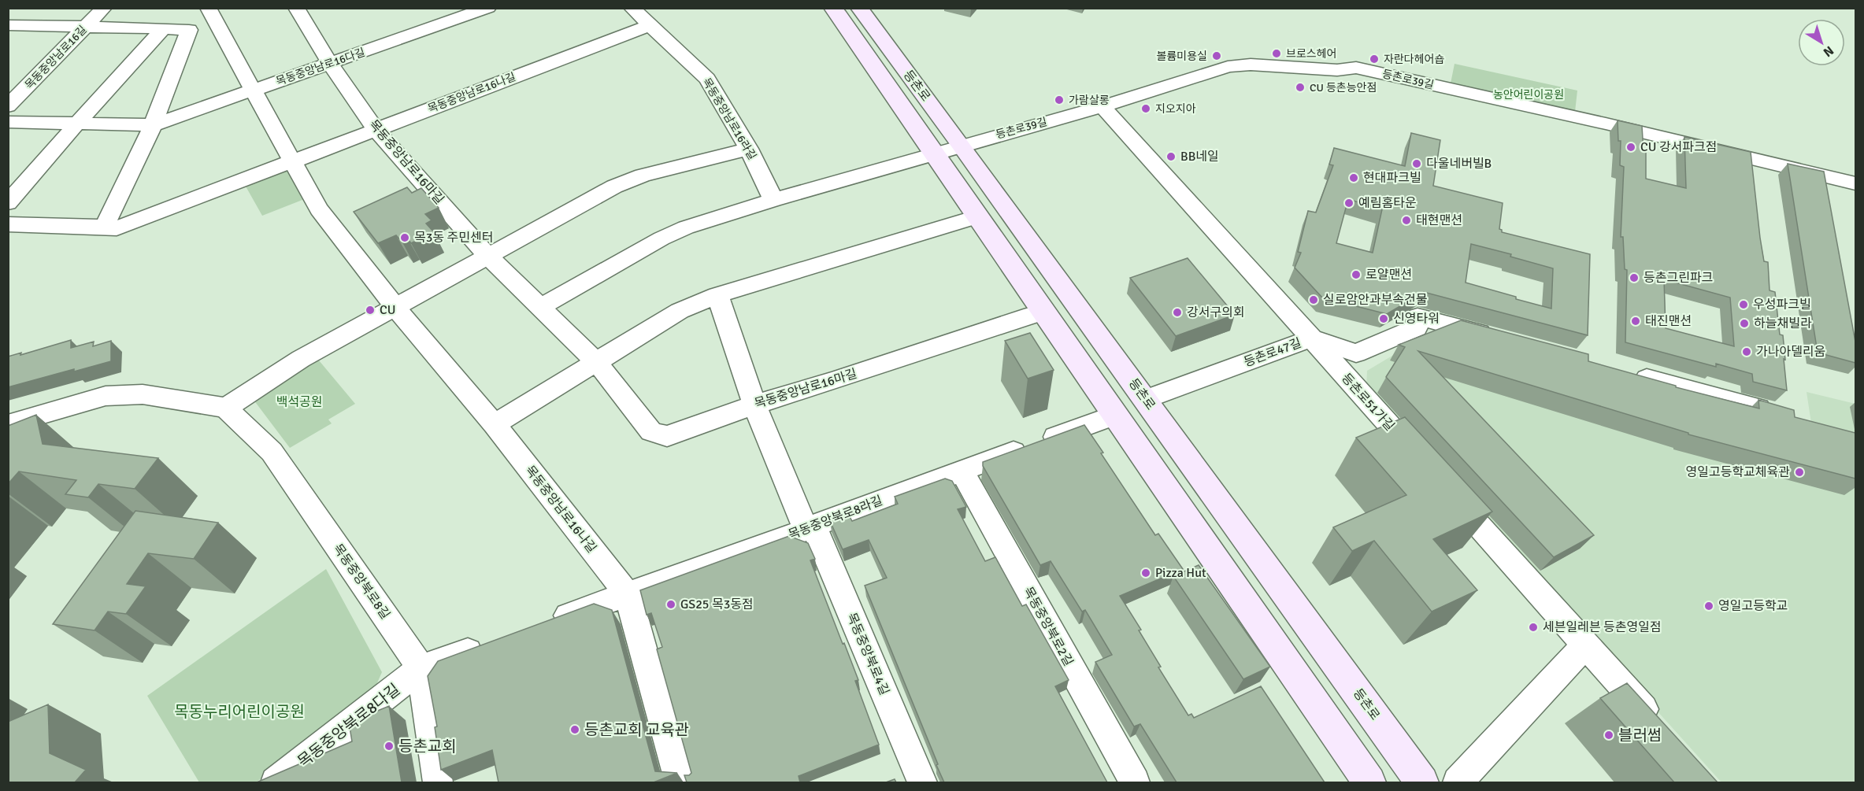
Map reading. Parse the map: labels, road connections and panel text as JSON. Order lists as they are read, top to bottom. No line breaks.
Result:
{"streets":{"main road":["등촌로"],"street":["목동중앙남로16길","목동중앙남로16다길","등촌로39길","목동중앙남로16나길","목동중앙남로16라길","목동중앙남로16마길","등촌로47길","등촌로51가길","목동중앙북로8라길","목동중앙북로8길","목동중앙북로2길","목동중앙북로4길","목동중앙북로8다길"]},"crossings":[["목동중앙남로16다길","목동중앙남로16나길"],["목동중앙남로16다길","목동중앙남로16마길"],["등촌로39길","등촌로"],["등촌로39길","등촌로51가길"],["등촌로","목동중앙남로16마길"],["등촌로","등촌로47길"],["등촌로","목동중앙북로8라길"],["목동중앙남로16나길","목동중앙남로16라길"],["목동중앙남로16나길","목동중앙남로16마길"],["목동중앙남로16나길","목동중앙북로8라길"],["목동중앙남로16마길","목동중앙북로4길"],["등촌로47길","등촌로51가길"],["목동중앙북로8라길","목동중앙북로2길"],["목동중앙북로8라길","목동중앙북로4길"],["목동중앙북로8길","목동중앙북로8다길"]],"parks":["농안어린이공원","백석공원","목동누리어린이공원"],"places":["브로스헤어","볼륨미용실","자란다헤어숍","CU 등촌능안점","가람살롱","지오지아","CU 강서파크점","BB네일","다울네버빌B","현대파크빌","예림홈타운","태현맨션","목3동 주민센터","로얄맨션","등촌그린파크","실로암안과부속건물","우성파크빌","CU","강서구의회","신영타워","태진맨션","하늘채빌라","가나아델리움","영일고등학교체육관","Pizza Hut","GS25 목3동점","영일고등학교","세븐일레븐 등촌영일점","등촌교회 교육관","블러썸","등촌교회"],"north":"bottom right"}
